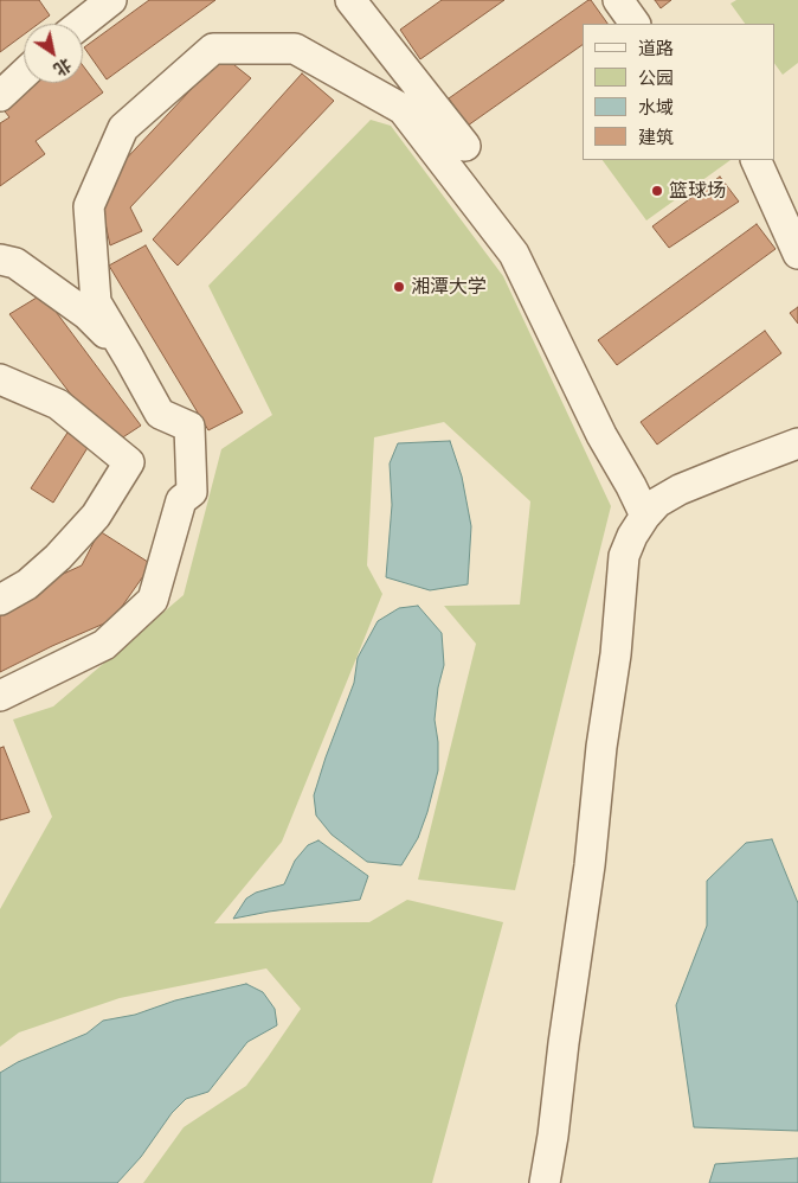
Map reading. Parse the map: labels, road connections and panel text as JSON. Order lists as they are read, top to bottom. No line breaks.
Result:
{"places":["篮球场","湘潭大学"],"legend":["道路","公园","水域","建筑"],"north":"bottom right"}
